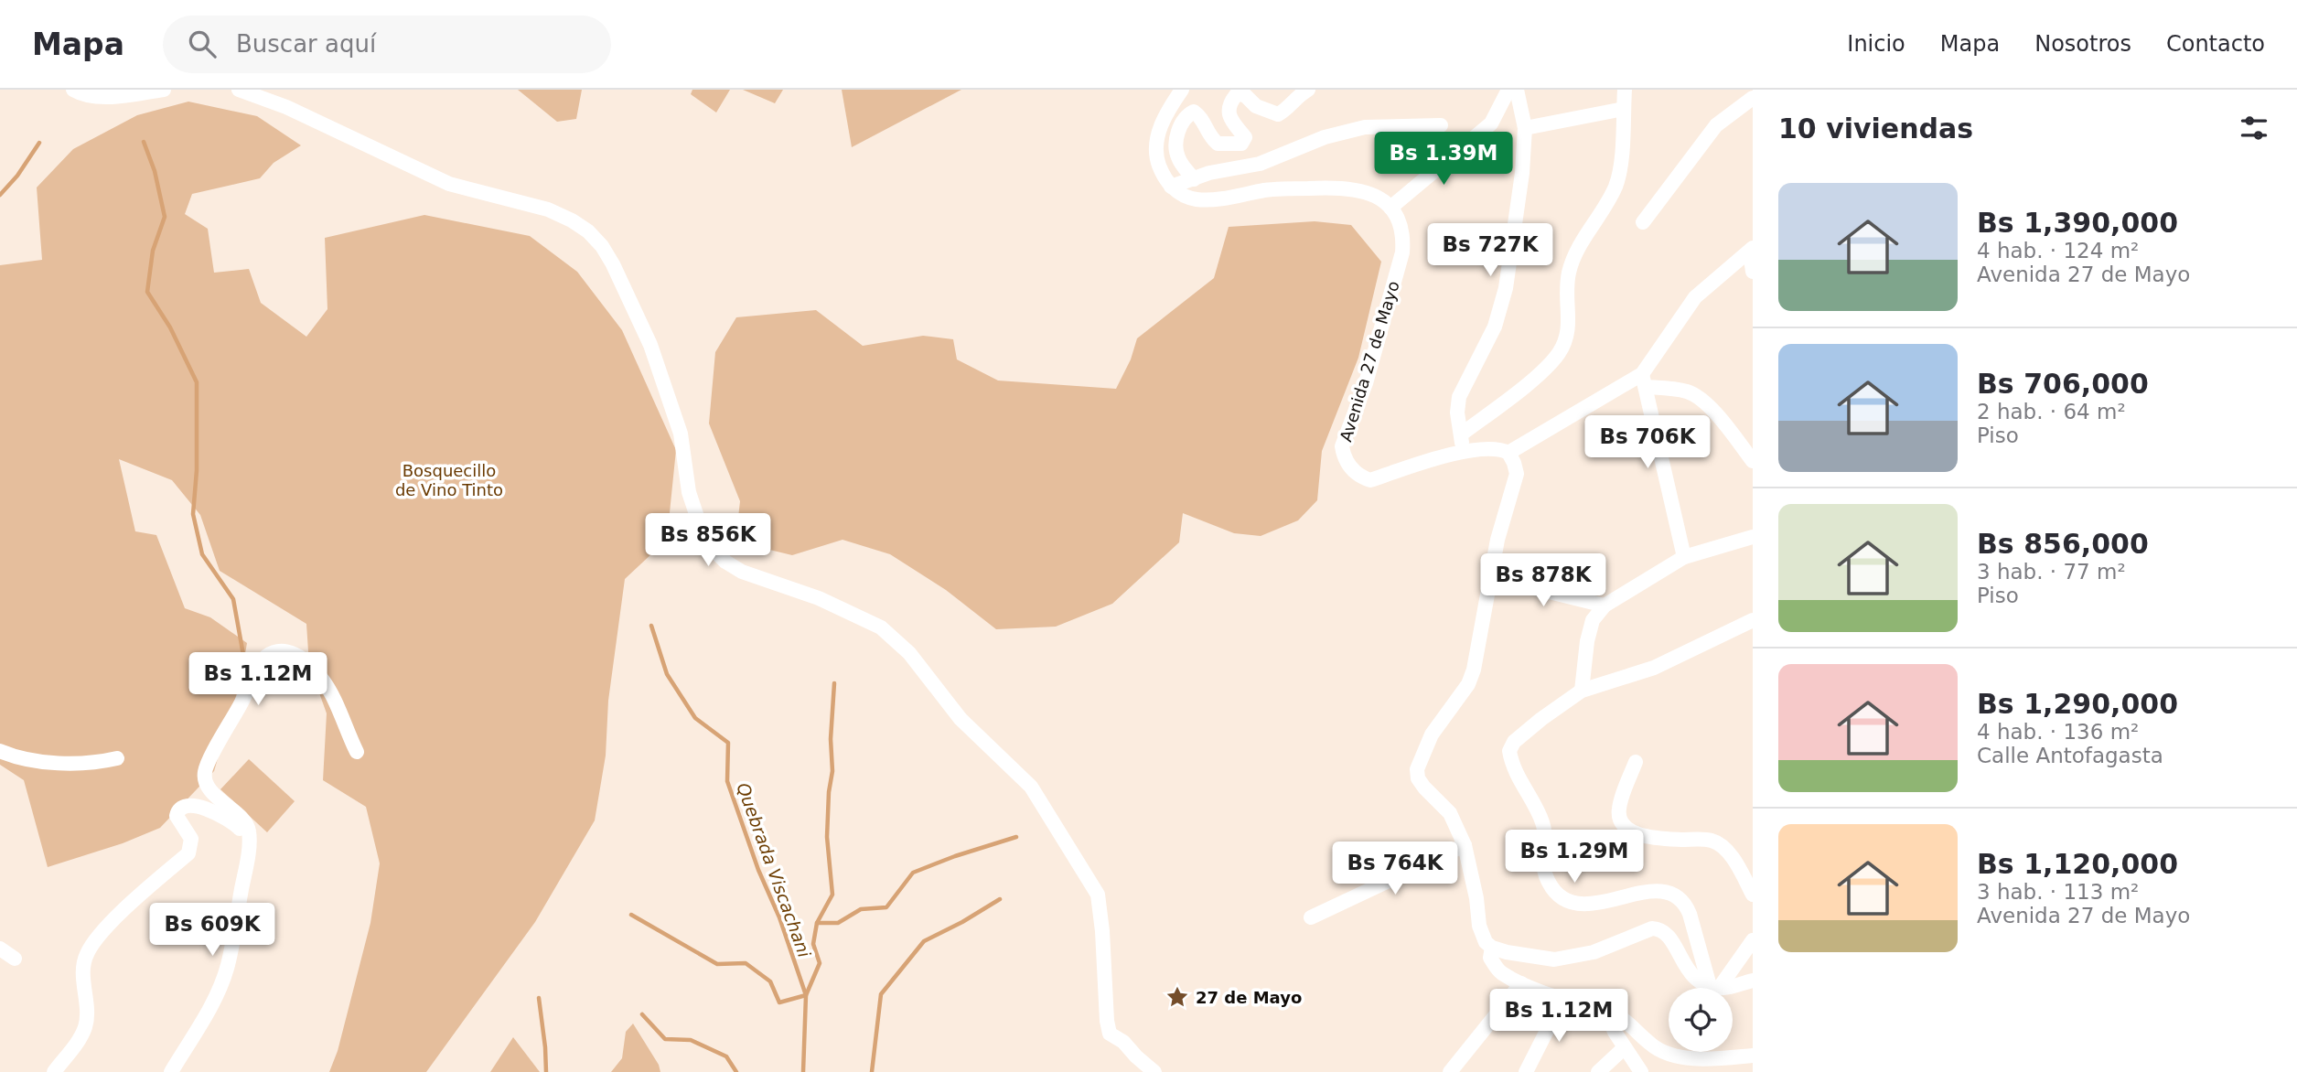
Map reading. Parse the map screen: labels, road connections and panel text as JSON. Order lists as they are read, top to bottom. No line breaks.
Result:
{"streets":{"street":["Avenida 27 de Mayo"]},"water":["Quebrada Viscachani"],"parks":["Bosquecillo de Vino Tinto"],"places":{"place":["27 de Mayo"]},"page":{"header":"Mapa","search":"Buscar aquí","nav":["Inicio","Mapa","Nosotros","Contacto"],"heading":"10 viviendas","price":["Bs 1.39M","Bs 727K","Bs 706K","Bs 856K","Bs 878K","Bs 1.12M","Bs 1.29M","Bs 764K","Bs 609K","Bs 1.12M"],"list":[{"name":"Bs 1,390,000","note":"4 hab. · 124 m² · Avenida 27 de Mayo"},{"name":"Bs 706,000","note":"2 hab. · 64 m² · Piso"},{"name":"Bs 856,000","note":"3 hab. · 77 m² · Piso"},{"name":"Bs 1,290,000","note":"4 hab. · 136 m² · Calle Antofagasta"},{"name":"Bs 1,120,000","note":"3 hab. · 113 m² · Avenida 27 de Mayo"}]}}
